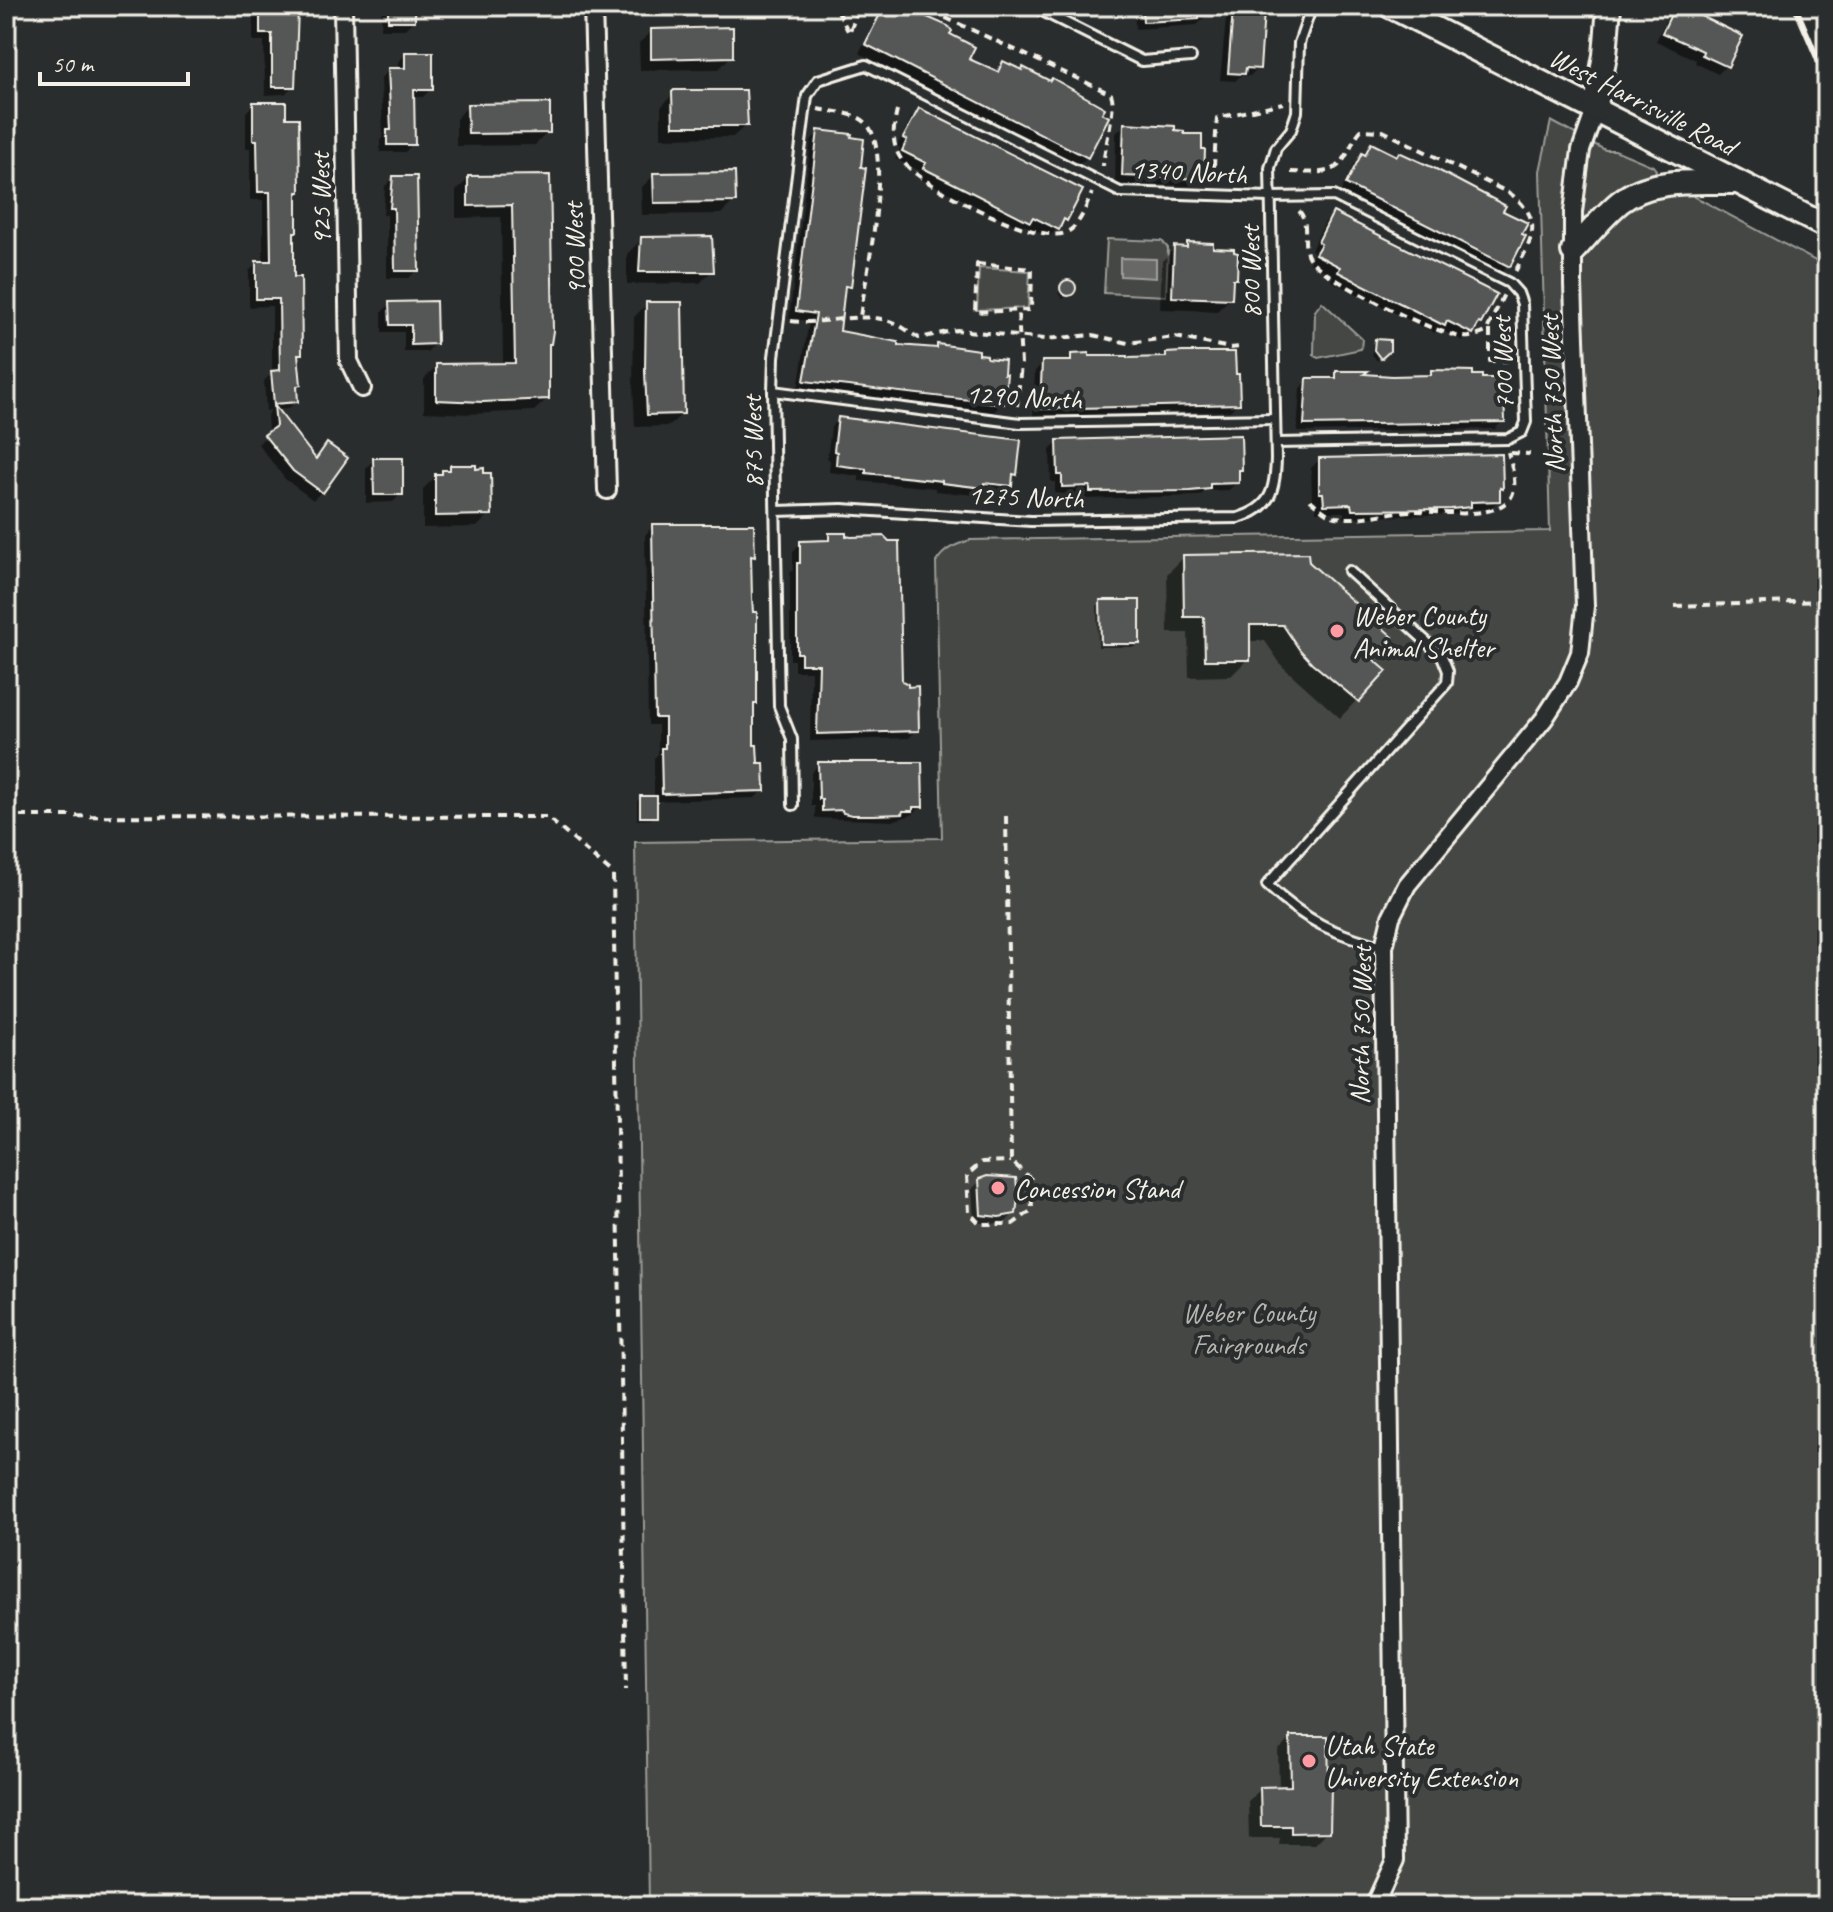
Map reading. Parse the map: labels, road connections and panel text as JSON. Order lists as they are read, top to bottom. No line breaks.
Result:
{"streets":{"main road":["West Harrisville Road"],"street":["925 West","900 West","North 750 West"],"lane":["1340 North","800 West","700 West","1290 North","875 West","1275 North"]},"crossings":[["West Harrisville Road","North 750 West"],["1340 North","800 West"],["1340 North","700 West"],["1340 North","875 West"],["800 West","700 West"],["800 West","1290 North"],["800 West","1275 North"],["1290 North","875 West"],["875 West","1275 North"]],"parks":["Weber County Fairgrounds"],"places":["Weber County Animal Shelter","Concession Stand","Utah State University Extension"],"scale_bar":"50 m"}
